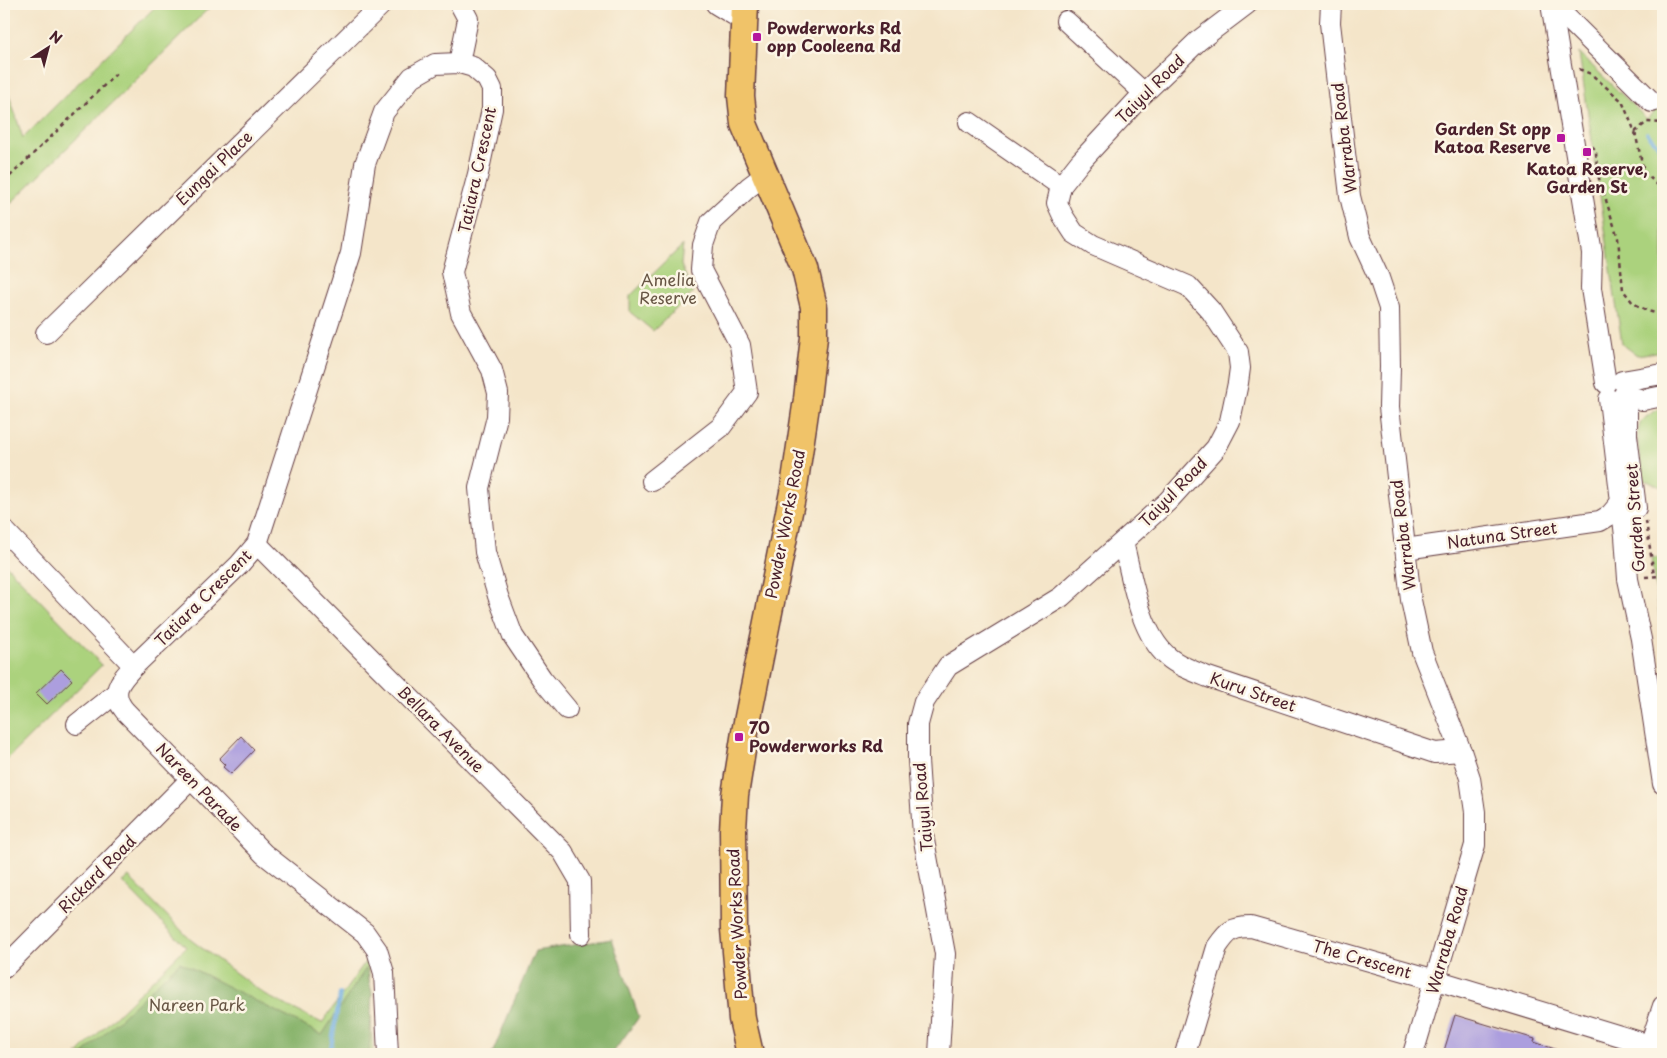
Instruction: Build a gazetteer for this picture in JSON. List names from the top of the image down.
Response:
{
  "streets": {
    "main road": ["Powder Works Road"],
    "street": [
      "Taiyul Road",
      "Warraba Road",
      "Eungai Place",
      "Tatiara Crescent",
      "Garden Street",
      "Natuna Street",
      "Kuru Street",
      "Bellara Avenue",
      "Nareen Parade",
      "Rickard Road",
      "The Crescent"
    ]
  },
  "crossings": [
    ["Taiyul Road", "Kuru Street"],
    ["Warraba Road", "Natuna Street"],
    ["Warraba Road", "Kuru Street"],
    ["Warraba Road", "The Crescent"],
    ["Tatiara Crescent", "Bellara Avenue"],
    ["Nareen Parade", "Rickard Road"]
  ],
  "parks": ["Amelia Reserve", "Nareen Park"],
  "places": {
    "transit": [
      "Powderworks Rd opp Cooleena Rd",
      "Garden St opp Katoa Reserve",
      "Katoa Reserve, Garden St",
      "70 Powderworks Rd"
    ]
  },
  "north": "top right"
}
